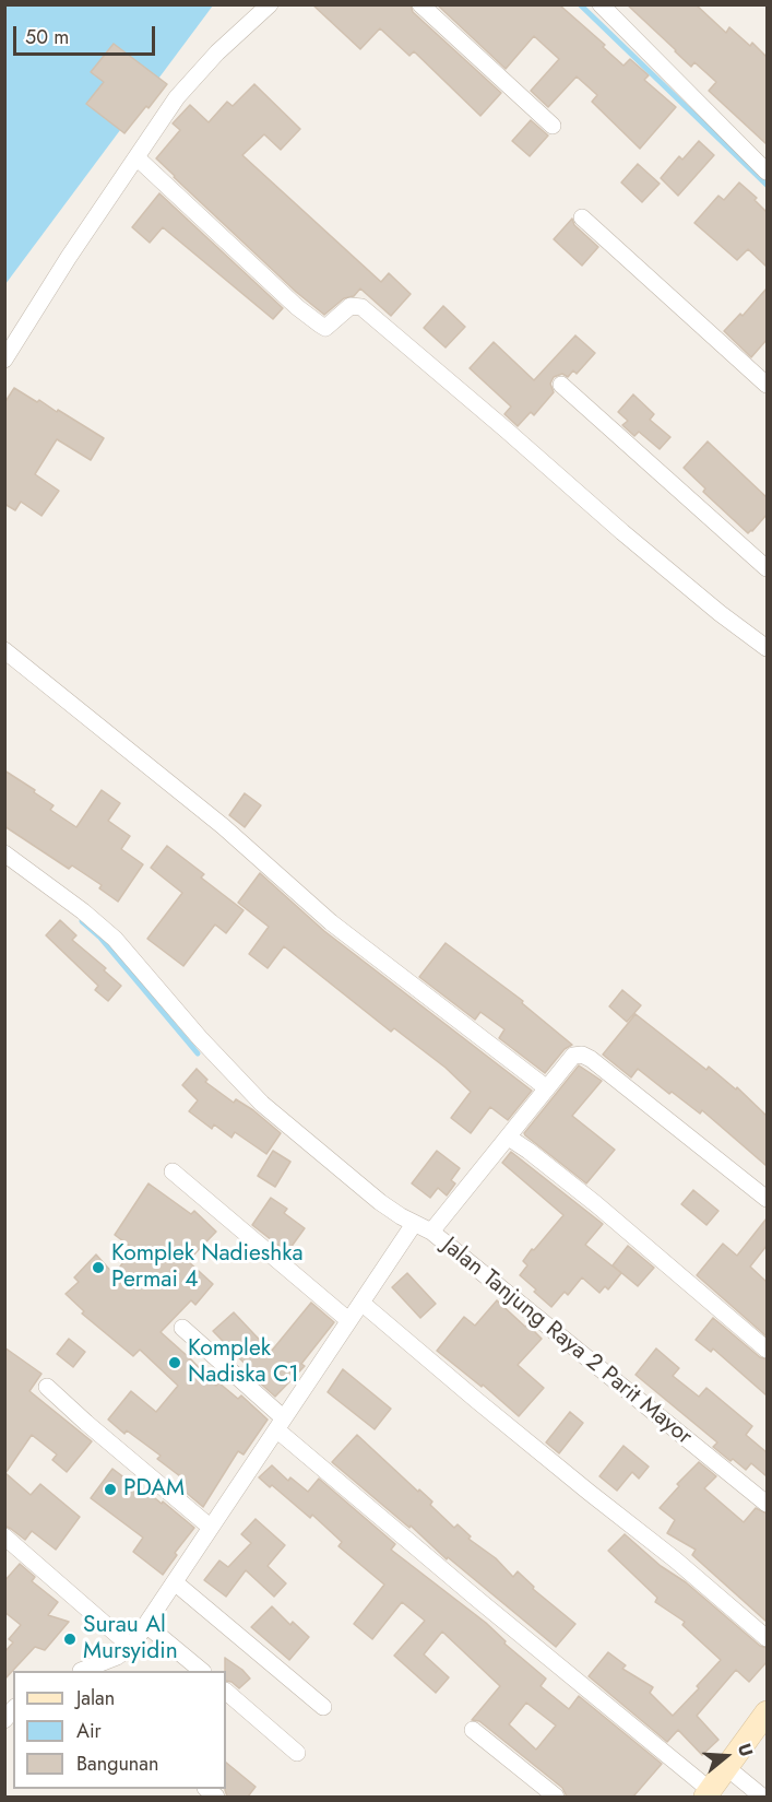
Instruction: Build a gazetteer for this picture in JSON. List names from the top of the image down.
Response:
{
  "streets": {
    "street": ["Jalan Tanjung Raya 2 Parit Mayor"]
  },
  "places": [
    "Komplek Nadieshka Permai 4",
    "Komplek Nadiska C1",
    "PDAM",
    "Surau Al Mursyidin"
  ],
  "legend": ["Jalan", "Air", "Bangunan"],
  "scale_bar": "50 m",
  "north": "right"
}
